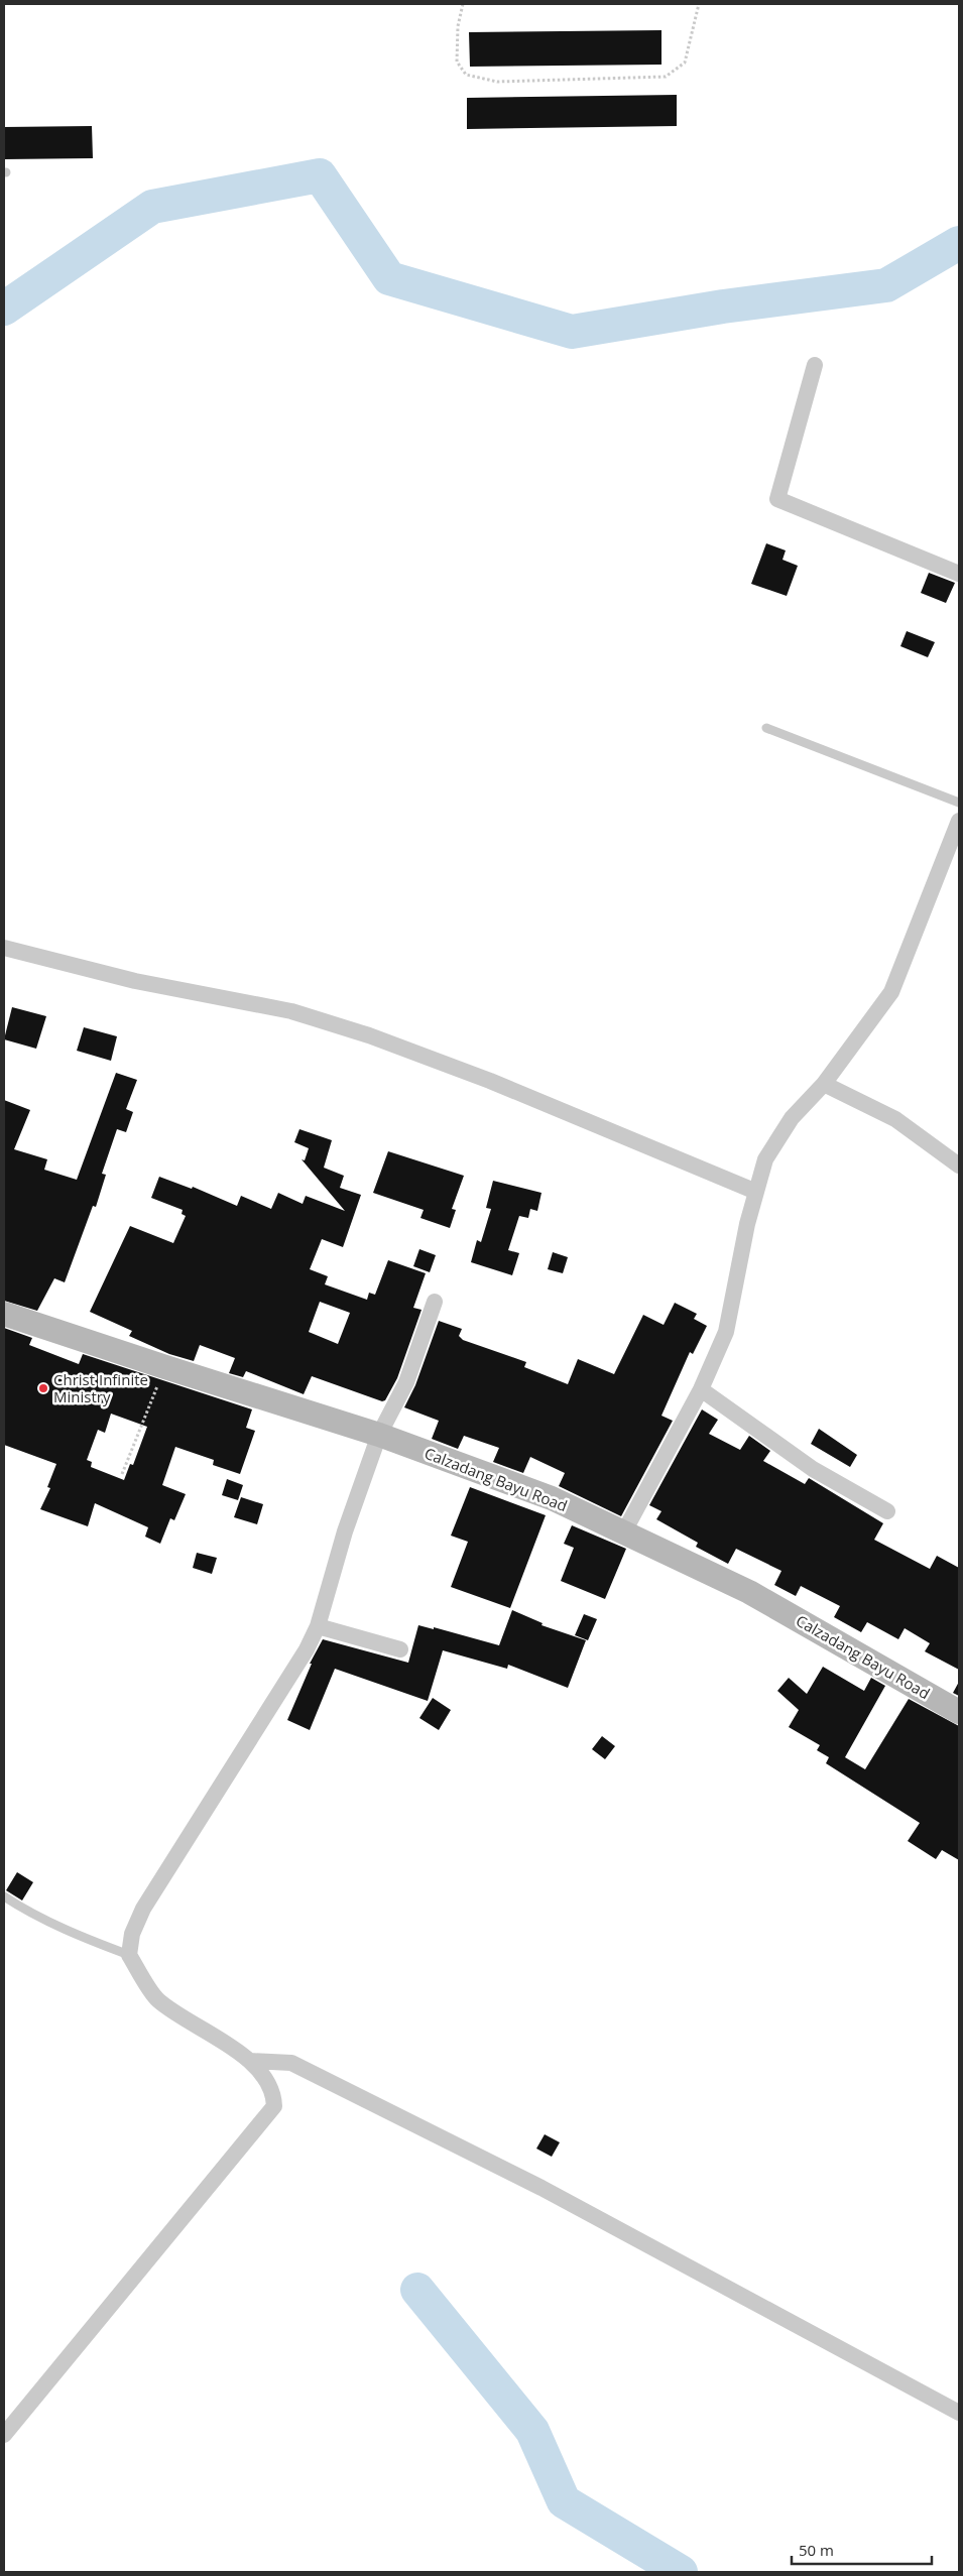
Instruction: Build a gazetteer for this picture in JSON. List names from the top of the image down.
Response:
{
  "streets": {
    "street": ["Calzadang Bayu Road"]
  },
  "places": ["Christ Infinite Ministry"],
  "scale_bar": "50 m"
}
